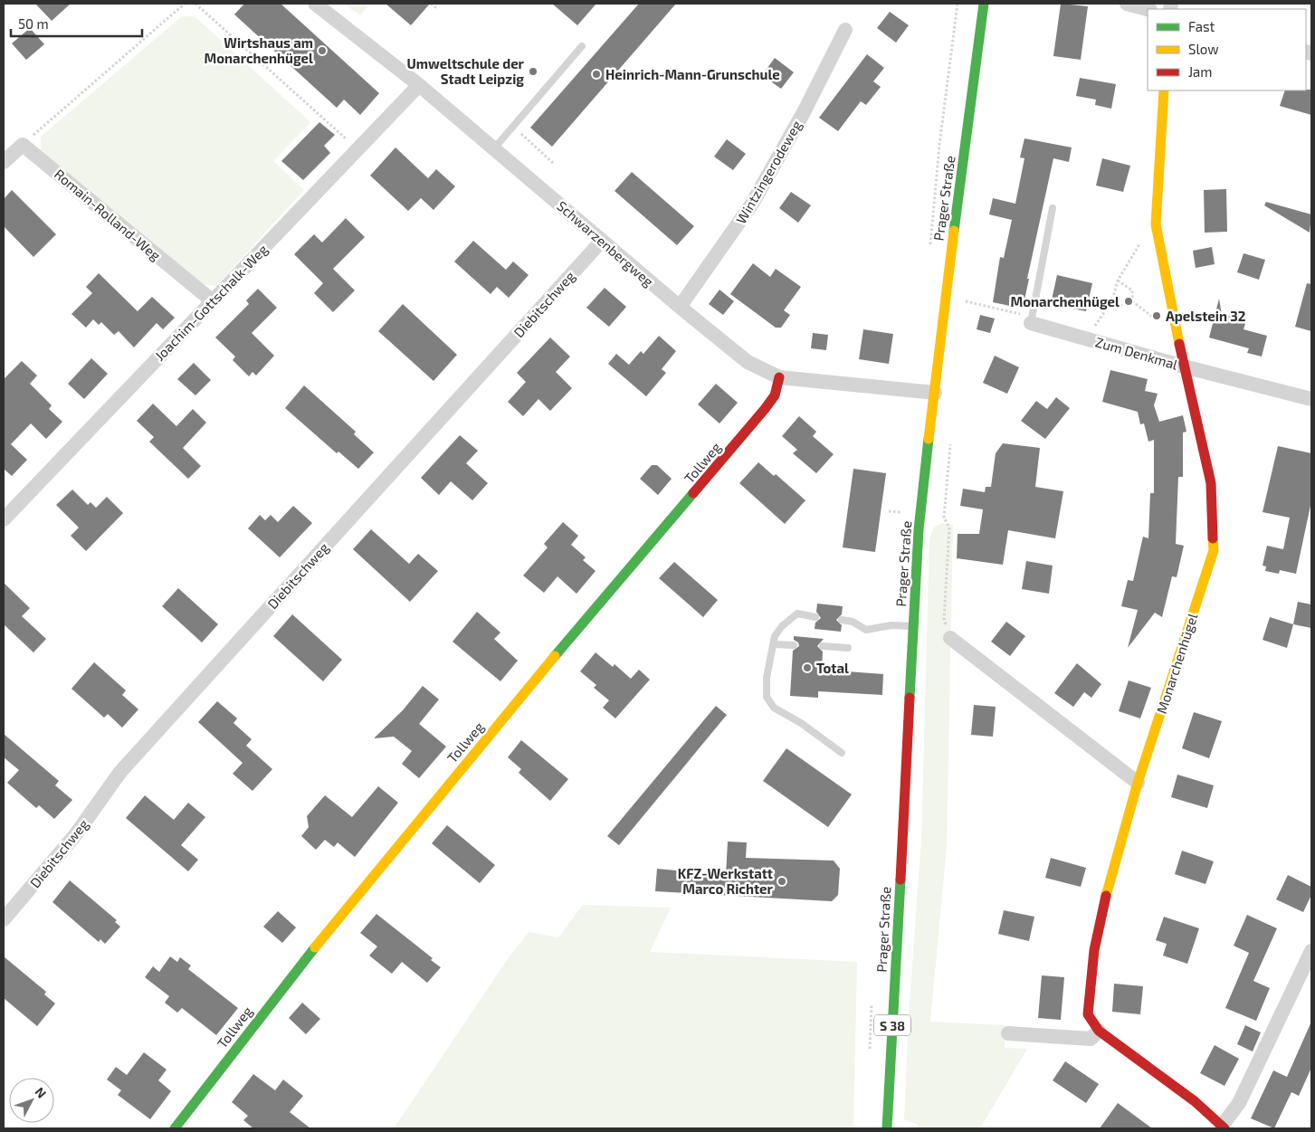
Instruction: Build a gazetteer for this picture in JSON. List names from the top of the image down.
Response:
{
  "streets": {
    "street": [
      "Wintzingerodeweg",
      "Prager Straße",
      "Romain-Rolland-Weg",
      "Schwarzenbergweg",
      "Joachim-Gottschalk-Weg",
      "Diebitschweg",
      "Zum Denkmal",
      "Tollweg",
      "Monarchenhügel",
      "S 38"
    ]
  },
  "crossings": [
    ["Wintzingerodeweg", "Schwarzenbergweg"],
    ["Prager Straße", "Schwarzenbergweg"],
    ["Romain-Rolland-Weg", "Joachim-Gottschalk-Weg"],
    ["Schwarzenbergweg", "Joachim-Gottschalk-Weg"],
    ["Schwarzenbergweg", "Diebitschweg"],
    ["Schwarzenbergweg", "Tollweg"],
    ["Zum Denkmal", "Monarchenhügel"]
  ],
  "places": [
    "Wirtshaus am Monarchenhügel",
    "Umweltschule der Stadt Leipzig",
    "Heinrich-Mann-Grunschule",
    "Monarchenhügel",
    "Apelstein 32",
    "Total",
    "KFZ-Werkstatt Marco Richter"
  ],
  "legend": ["Fast", "Slow", "Jam"],
  "scale_bar": "50 m",
  "north": "top right"
}
